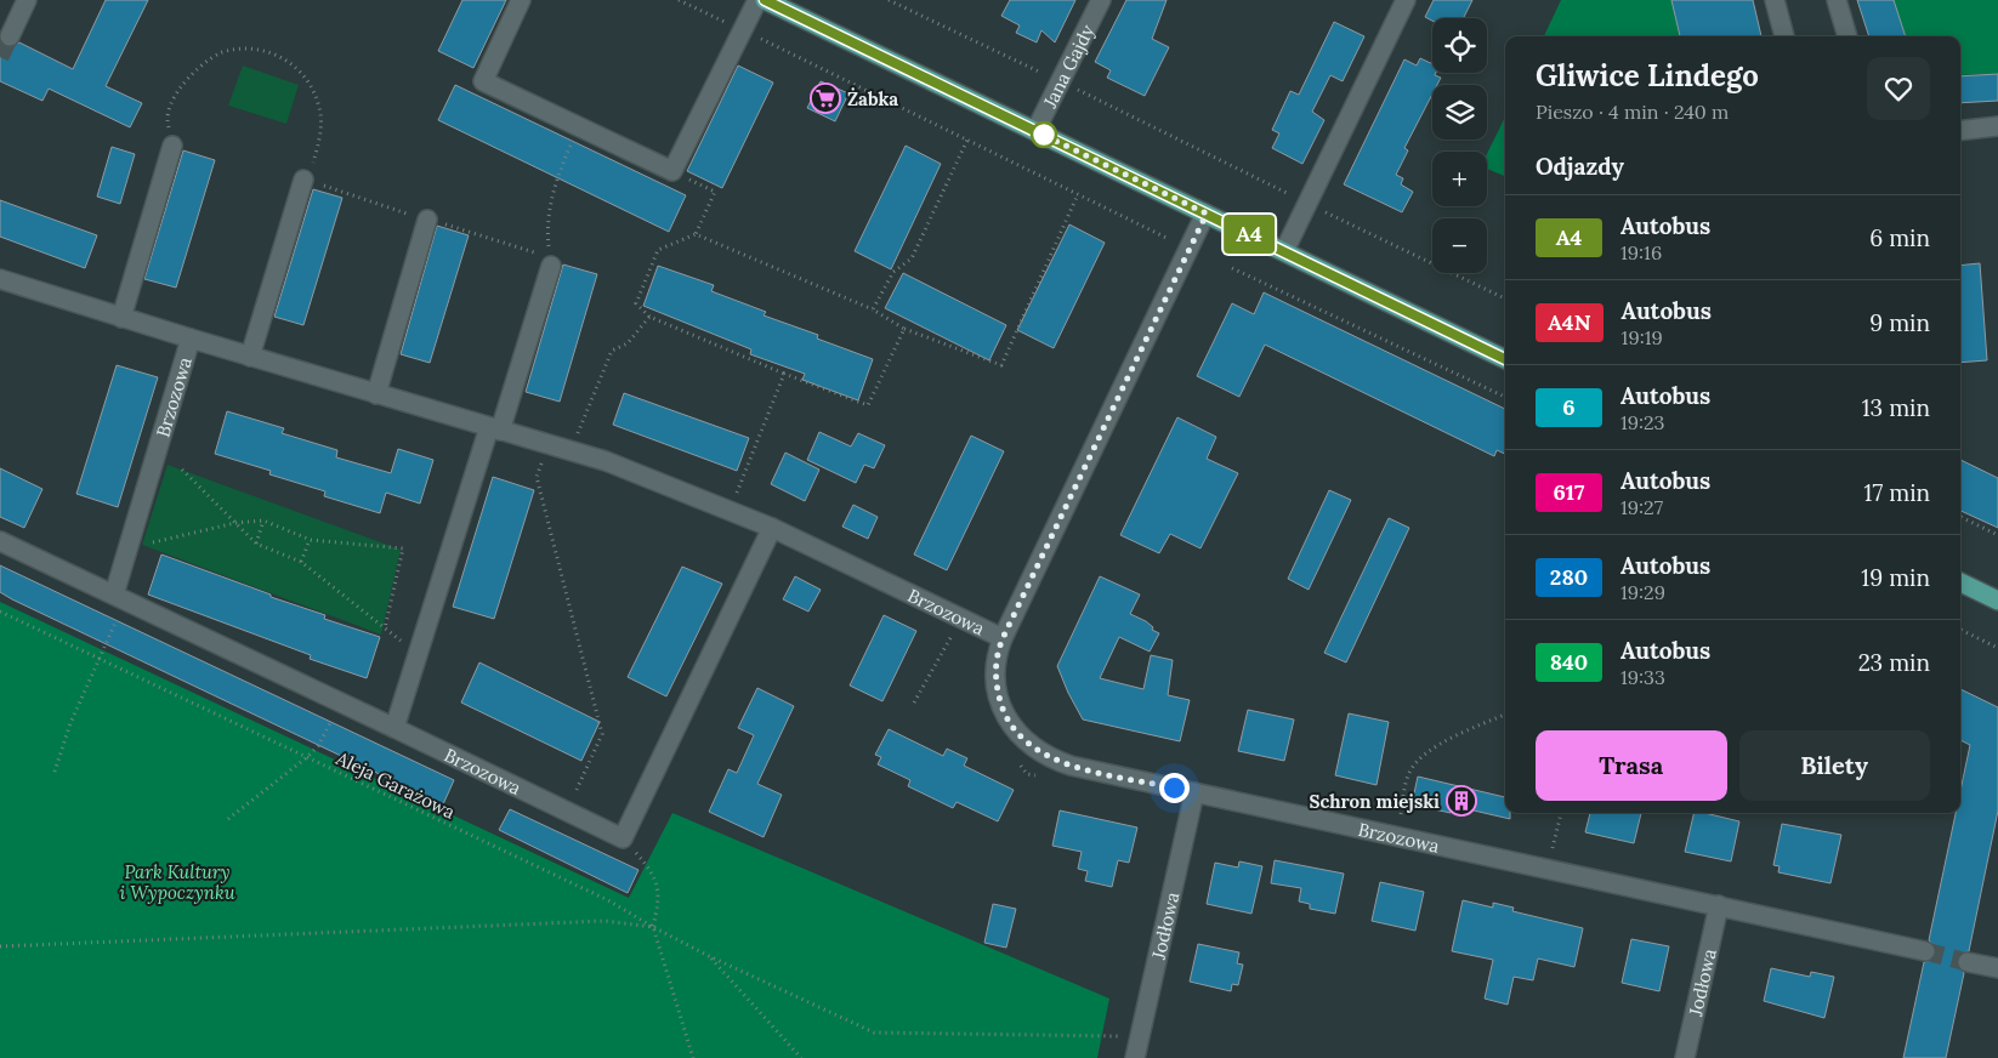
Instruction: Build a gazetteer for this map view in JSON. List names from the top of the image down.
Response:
{
  "streets": {
    "street": ["Jana Gajdy", "Brzozowa", "Jodłowa"],
    "path": ["Aleja Garażowa"]
  },
  "crossings": [
    ["Brzozowa", "Jodłowa"]
  ],
  "parks": ["Park Kultury i Wypoczynku"],
  "places": {
    "supermarket": ["Żabka"],
    "building": ["Schron miejski"]
  },
  "lines": ["bus line A4"],
  "page": {
    "on_map": "A4",
    "map_buttons": ["+", "−"],
    "heading": [
      ["Gliwice Lindego", "Pieszo · 4 min · 240 m"],
      "Odjazdy"
    ],
    "list": [
      {
        "mark": "A4",
        "name": "Autobus",
        "note": "19:16",
        "value": "6 min"
      },
      {
        "mark": "A4N",
        "name": "Autobus",
        "note": "19:19",
        "value": "9 min"
      },
      {
        "mark": "6",
        "name": "Autobus",
        "note": "19:23",
        "value": "13 min"
      },
      {
        "mark": "617",
        "name": "Autobus",
        "note": "19:27",
        "value": "17 min"
      },
      {
        "mark": "280",
        "name": "Autobus",
        "note": "19:29",
        "value": "19 min"
      },
      {
        "mark": "840",
        "name": "Autobus",
        "note": "19:33",
        "value": "23 min"
      }
    ],
    "buttons": ["Trasa", "Bilety"]
  }
}
